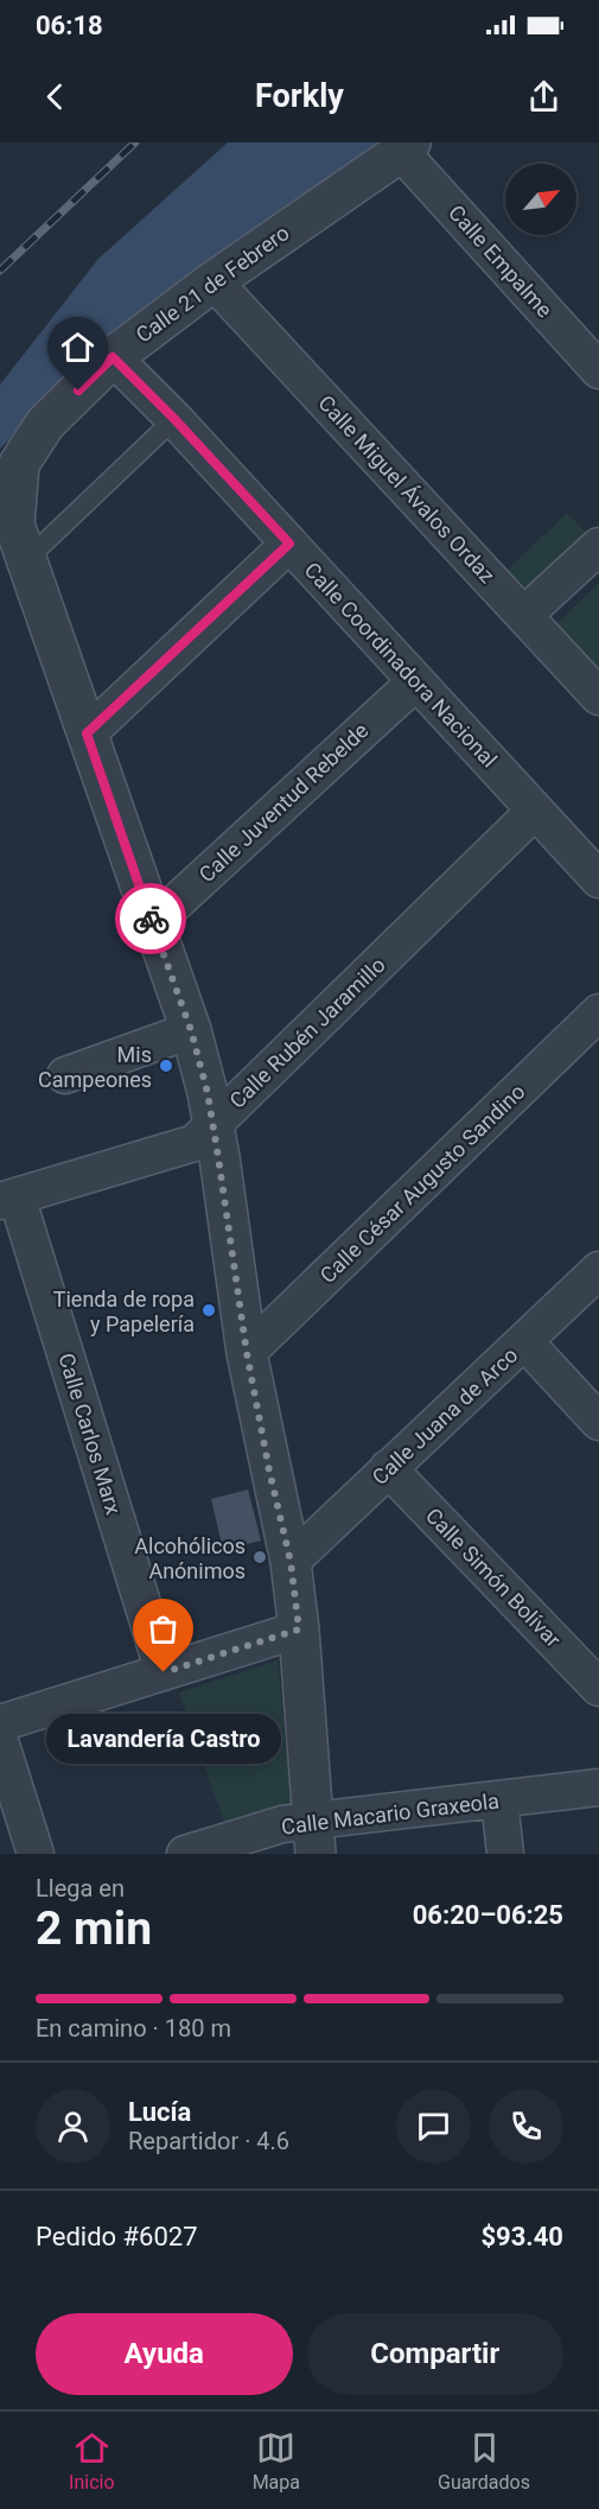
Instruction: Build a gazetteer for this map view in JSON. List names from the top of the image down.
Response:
{
  "streets": {
    "street": [
      "Calle Empalme",
      "Calle 21 de Febrero",
      "Calle Miguel Ávalos Ordaz",
      "Calle Coordinadora Nacional",
      "Calle Juventud Rebelde",
      "Calle Rubén Jaramillo",
      "Calle César Augusto Sandino",
      "Calle Juana de Arco",
      "Calle Carlos Marx",
      "Calle Simón Bolívar",
      "Calle Macario Graxeola"
    ]
  },
  "crossings": [
    ["Calle Empalme", "Calle 21 de Febrero"],
    ["Calle 21 de Febrero", "Calle Miguel Ávalos Ordaz"],
    ["Calle 21 de Febrero", "Calle Coordinadora Nacional"],
    ["Calle 21 de Febrero", "Calle Juventud Rebelde"],
    ["Calle 21 de Febrero", "Calle Rubén Jaramillo"],
    ["Calle 21 de Febrero", "Calle César Augusto Sandino"],
    ["Calle 21 de Febrero", "Calle Juana de Arco"],
    ["Calle 21 de Febrero", "Calle Macario Graxeola"],
    ["Calle Coordinadora Nacional", "Calle Juventud Rebelde"],
    ["Calle Coordinadora Nacional", "Calle Rubén Jaramillo"],
    ["Calle Rubén Jaramillo", "Calle Carlos Marx"],
    ["Calle Juana de Arco", "Calle Simón Bolívar"]
  ],
  "places": [
    "Mis Campeones",
    "Tienda de ropa y Papelería",
    "Alcohólicos Anónimos",
    "Lavandería Castro"
  ],
  "north": "top right",
  "page": {
    "status": "06:18",
    "header": "Forkly",
    "bubble": "Lavandería Castro",
    "heading": ["2 min", "Llega en", "06:20–06:25"],
    "panel": [
      "Lucía",
      "Repartidor · 4.6",
      "Pedido #6027",
      "$93.40"
    ],
    "bar": "En camino · 180 m",
    "buttons": ["Ayuda", "Compartir"],
    "tabs": ["Inicio", "Mapa", "Guardados"]
  }
}
